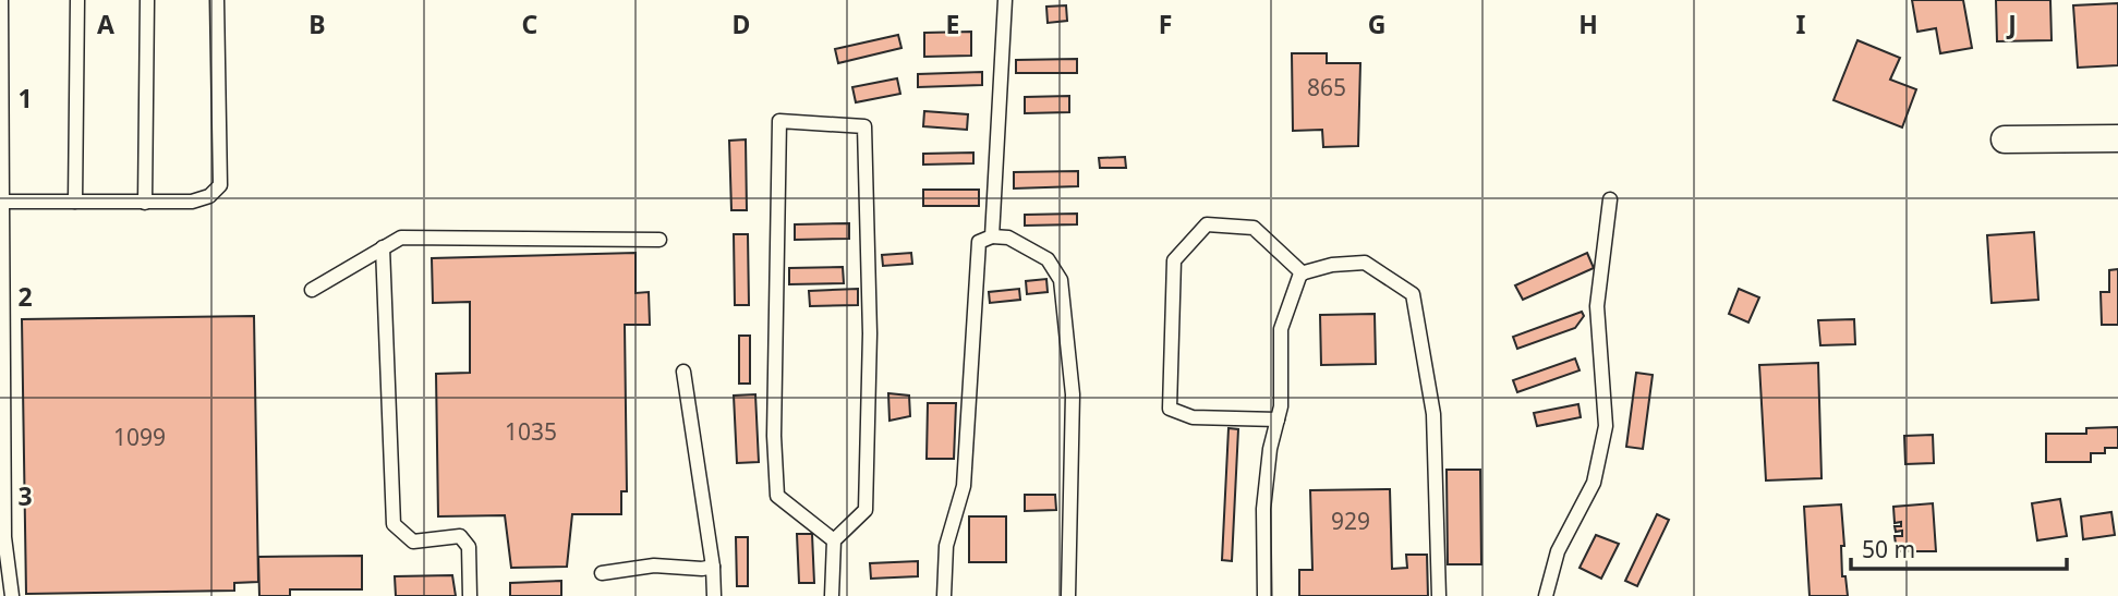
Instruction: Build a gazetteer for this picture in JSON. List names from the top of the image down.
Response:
{
  "house_numbers": [
    "865",
    "1035",
    "1099",
    "929"
  ],
  "scale_bar": "50 m",
  "grid": {
    "columns": [
      "A",
      "B",
      "C",
      "D",
      "E",
      "F",
      "G",
      "H",
      "I",
      "J"
    ],
    "rows": ["1", "2", "3"]
  }
}
